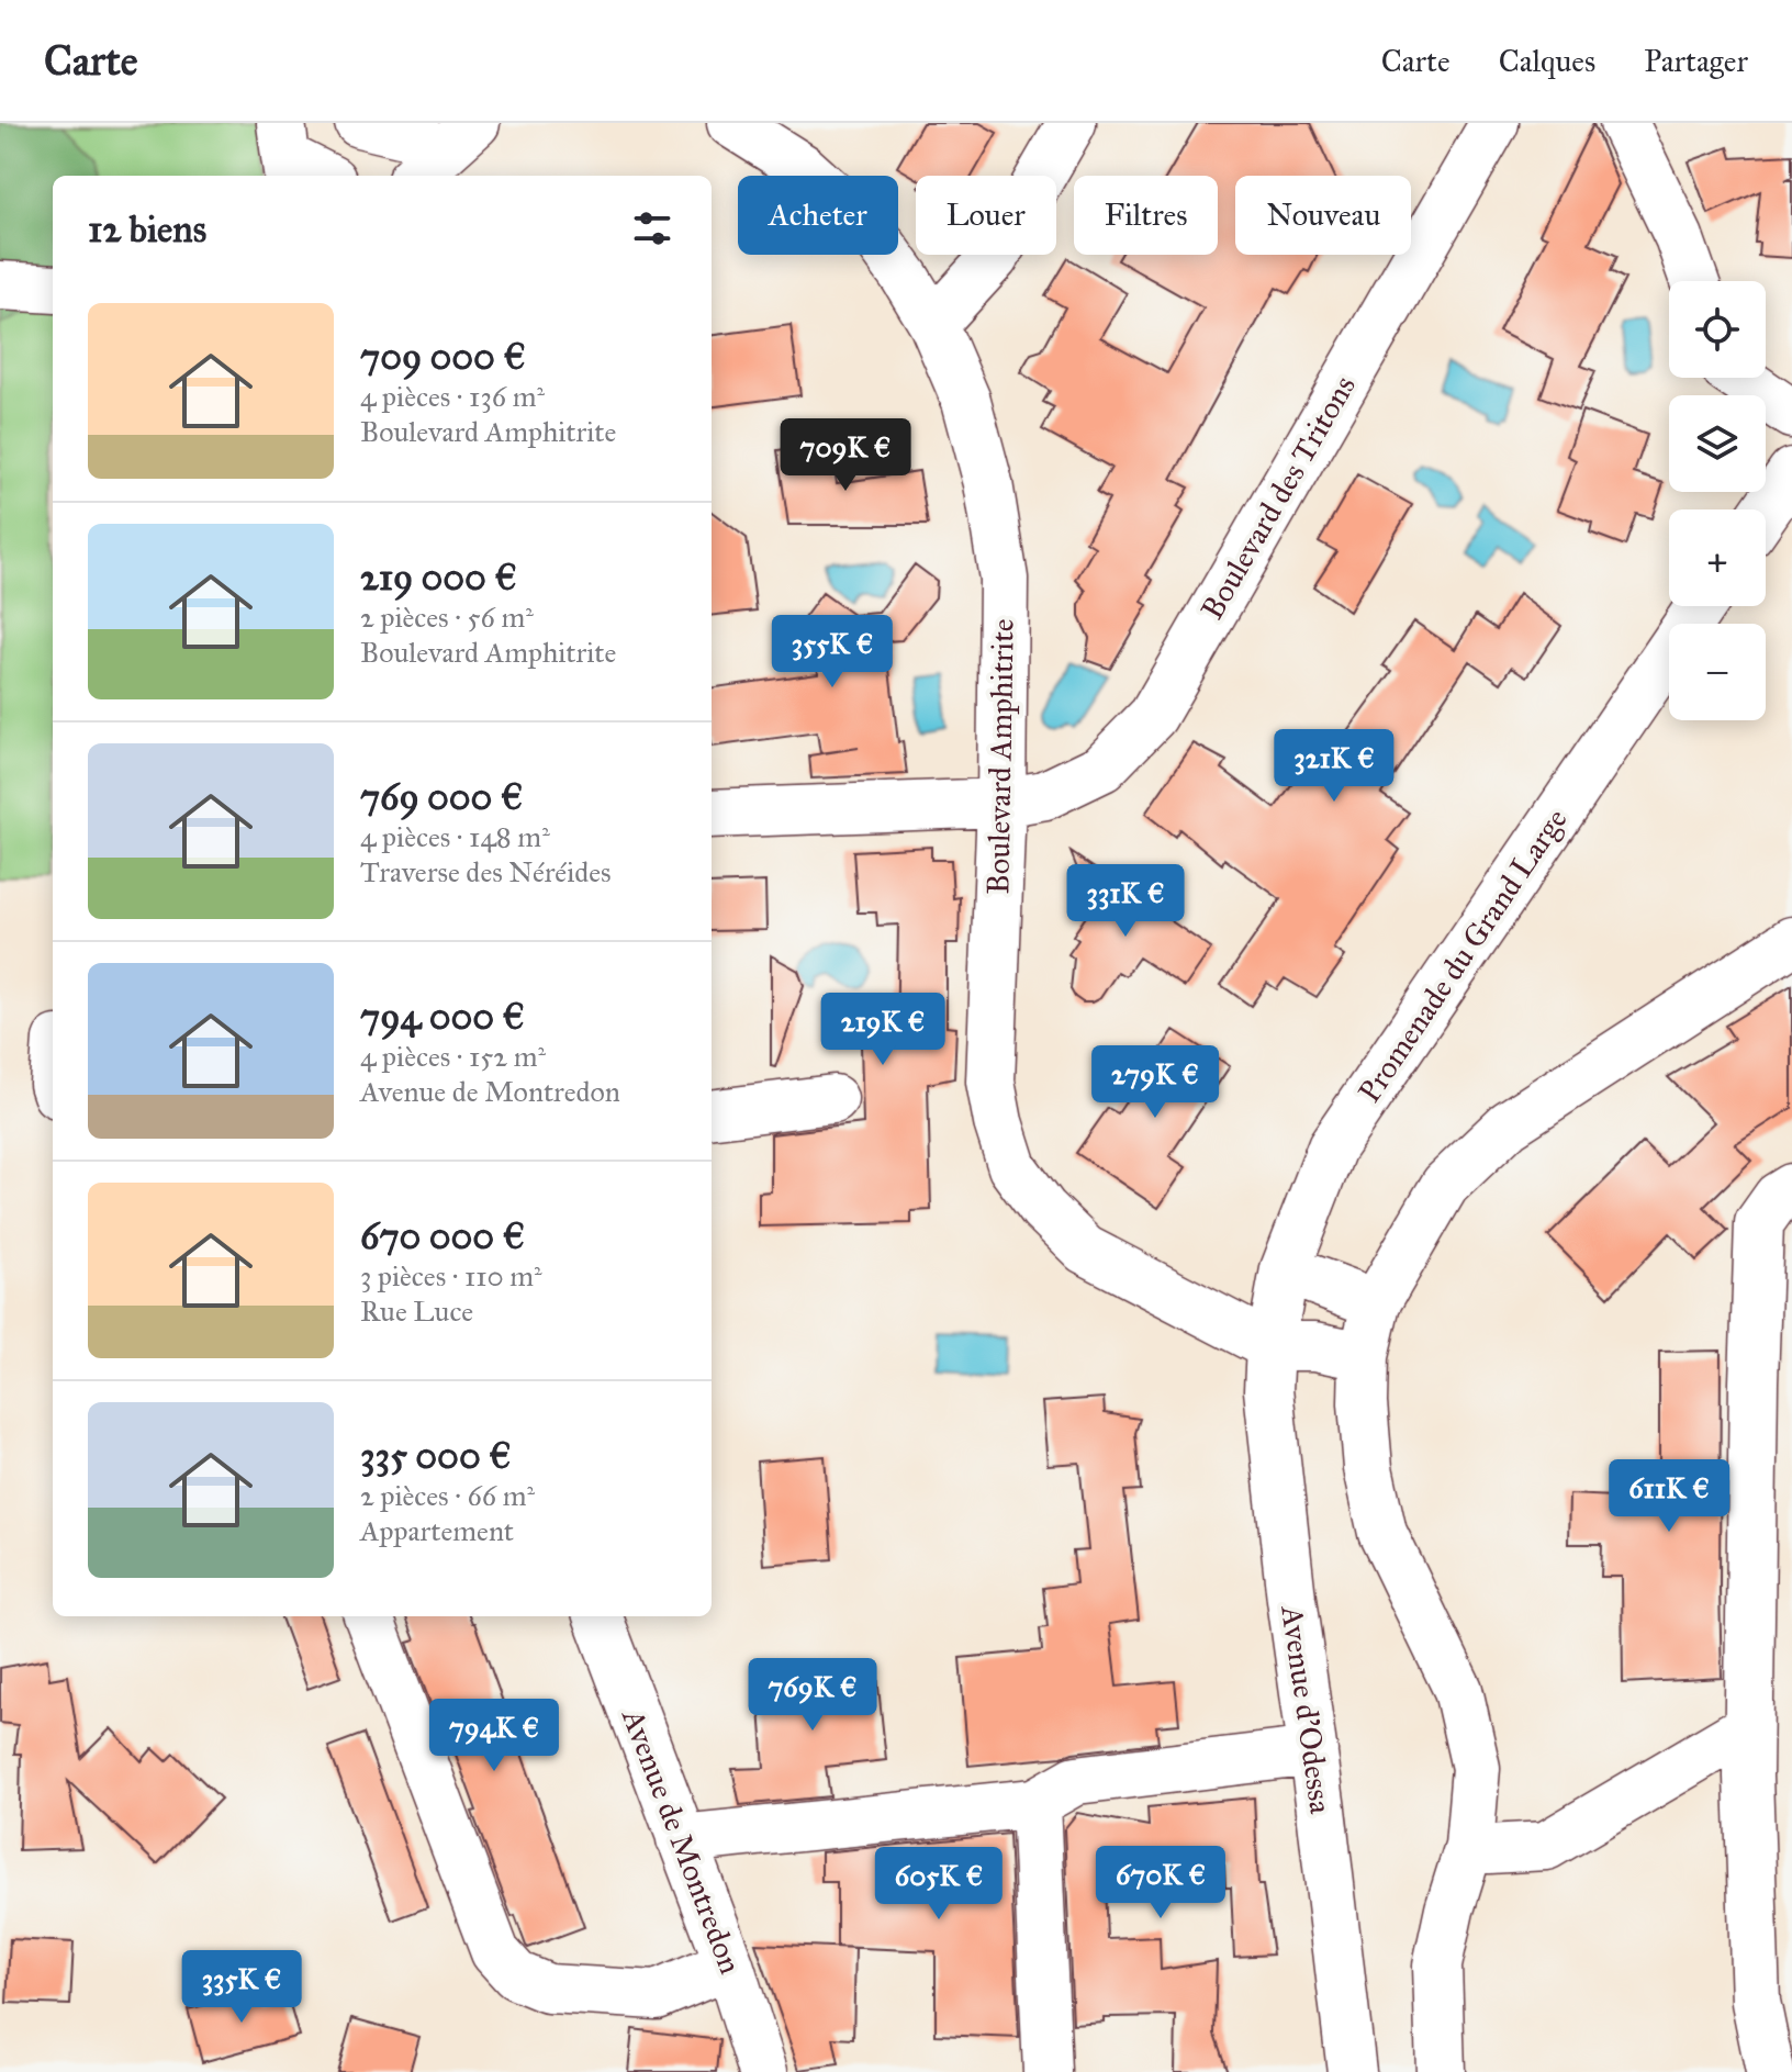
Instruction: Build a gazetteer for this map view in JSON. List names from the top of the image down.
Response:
{
  "streets": {
    "street": [
      "Boulevard des Tritons",
      "Boulevard Amphitrite",
      "Promenade du Grand Large",
      "Avenue d'Odessa",
      "Avenue de Montredon"
    ]
  },
  "crossings": [
    ["Boulevard des Tritons", "Boulevard Amphitrite"],
    ["Boulevard Amphitrite", "Promenade du Grand Large"],
    ["Boulevard Amphitrite", "Avenue d'Odessa"],
    ["Promenade du Grand Large", "Avenue d'Odessa"]
  ],
  "page": {
    "header": "Carte",
    "nav": ["Carte", "Calques", "Partager"],
    "chip": [
      "Acheter",
      "Louer",
      "Filtres",
      "Nouveau"
    ],
    "heading": "12 biens",
    "map_buttons": ["+", "−"],
    "list": [
      {
        "name": "709 000 €",
        "note": "4 pièces · 136 m² · Boulevard Amphitrite"
      },
      {
        "name": "219 000 €",
        "note": "2 pièces · 56 m² · Boulevard Amphitrite"
      },
      {
        "name": "769 000 €",
        "note": "4 pièces · 148 m² · Traverse des Néréides"
      },
      {
        "name": "794 000 €",
        "note": "4 pièces · 152 m² · Avenue de Montredon"
      },
      {
        "name": "670 000 €",
        "note": "3 pièces · 110 m² · Rue Luce"
      },
      {
        "name": "335 000 €",
        "note": "2 pièces · 66 m² · Appartement"
      }
    ],
    "price": [
      "709K €",
      "355K €",
      "321K €",
      "331K €",
      "219K €",
      "279K €",
      "611K €",
      "769K €",
      "794K €",
      "670K €",
      "605K €",
      "335K €"
    ]
  }
}
